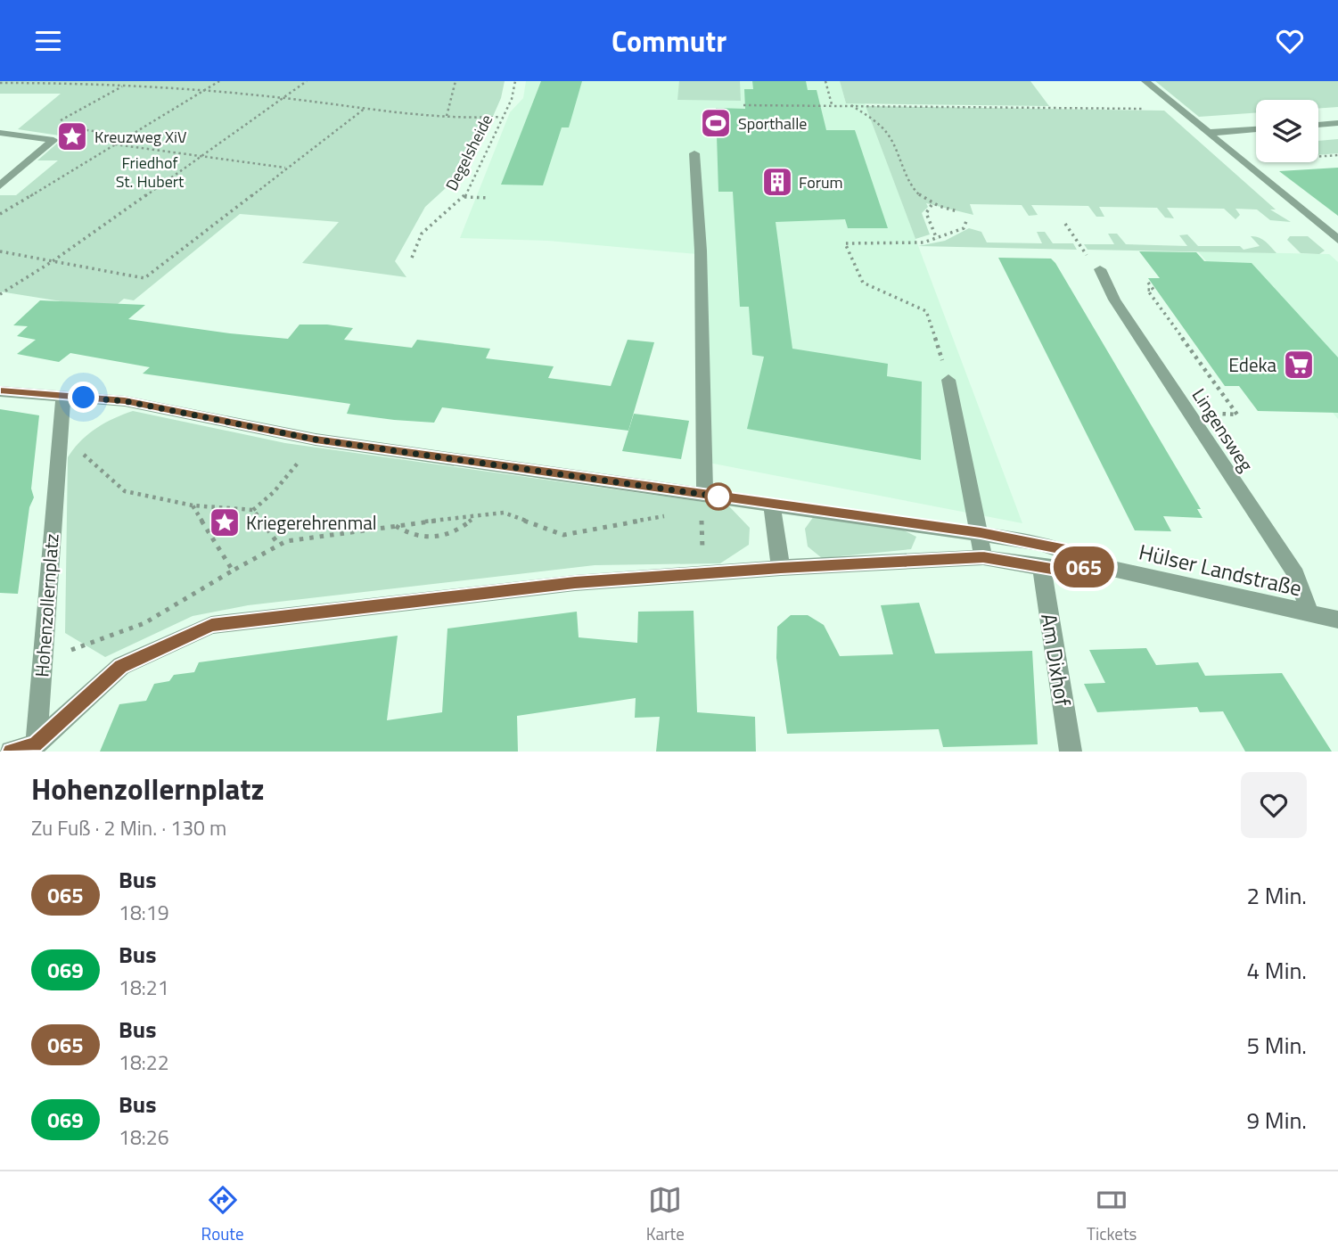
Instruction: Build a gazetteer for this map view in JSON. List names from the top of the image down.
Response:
{
  "streets": {
    "street": [
      "Lingensweg",
      "Hülser Landstraße",
      "Hohenzollernplatz",
      "Am Dixhof"
    ],
    "path": ["Degelsheide"]
  },
  "crossings": [
    ["Lingensweg", "Hülser Landstraße"],
    ["Hülser Landstraße", "Am Dixhof"]
  ],
  "parks": ["Friedhof St. Hubert"],
  "places": {
    "sports": ["Sporthalle"],
    "place": ["Kreuzweg XiV", "Kriegerehrenmal"],
    "building": ["Forum"],
    "supermarket": ["Edeka"]
  },
  "lines": ["bus line 065"],
  "page": {
    "header": "Commutr",
    "on_map": "065",
    "heading": ["Hohenzollernplatz", "Zu Fuß · 2 Min. · 130 m"],
    "list": [
      {
        "mark": "065",
        "name": "Bus",
        "note": "18:19",
        "value": "2 Min."
      },
      {
        "mark": "069",
        "name": "Bus",
        "note": "18:21",
        "value": "4 Min."
      },
      {
        "mark": "065",
        "name": "Bus",
        "note": "18:22",
        "value": "5 Min."
      },
      {
        "mark": "069",
        "name": "Bus",
        "note": "18:26",
        "value": "9 Min."
      }
    ],
    "tabs": ["Route", "Karte", "Tickets"]
  }
}
